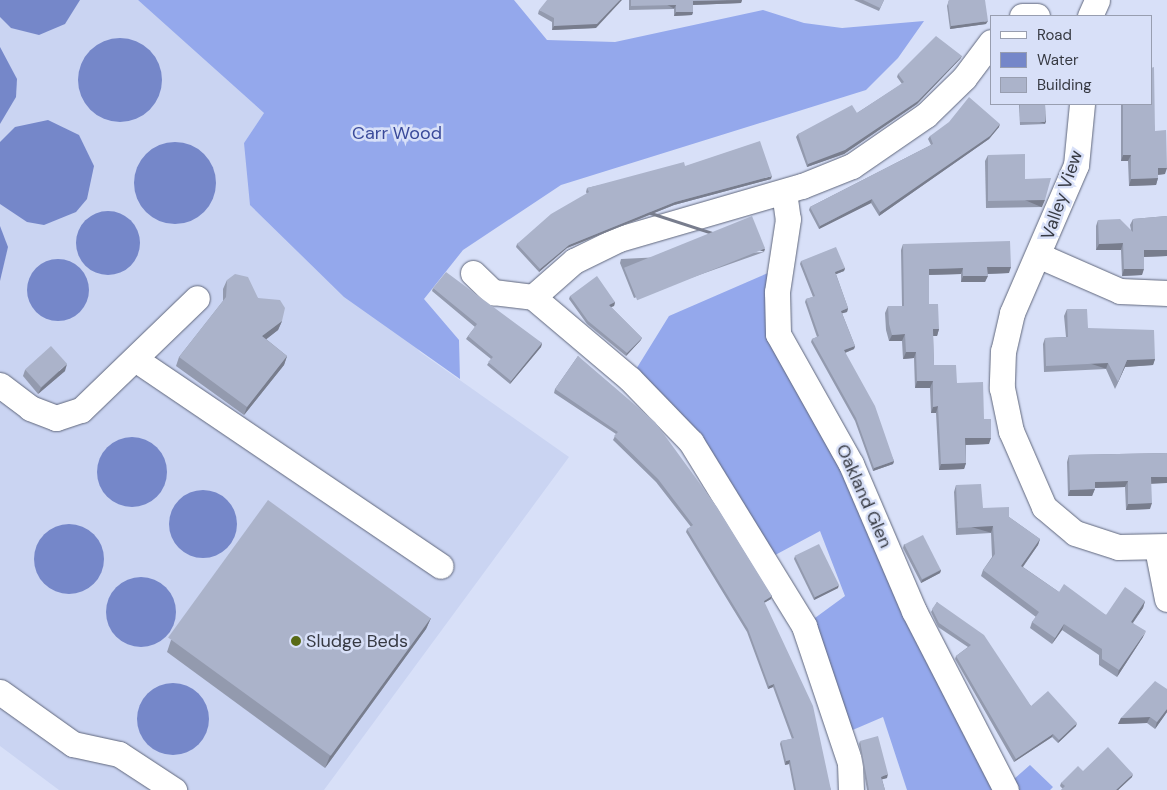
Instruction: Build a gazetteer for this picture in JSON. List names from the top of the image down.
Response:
{
  "streets": {
    "street": ["Valley View", "Oakland Glen"]
  },
  "parks": ["Carr Wood"],
  "places": ["Sludge Beds"],
  "legend": ["Road", "Water", "Building"]
}
